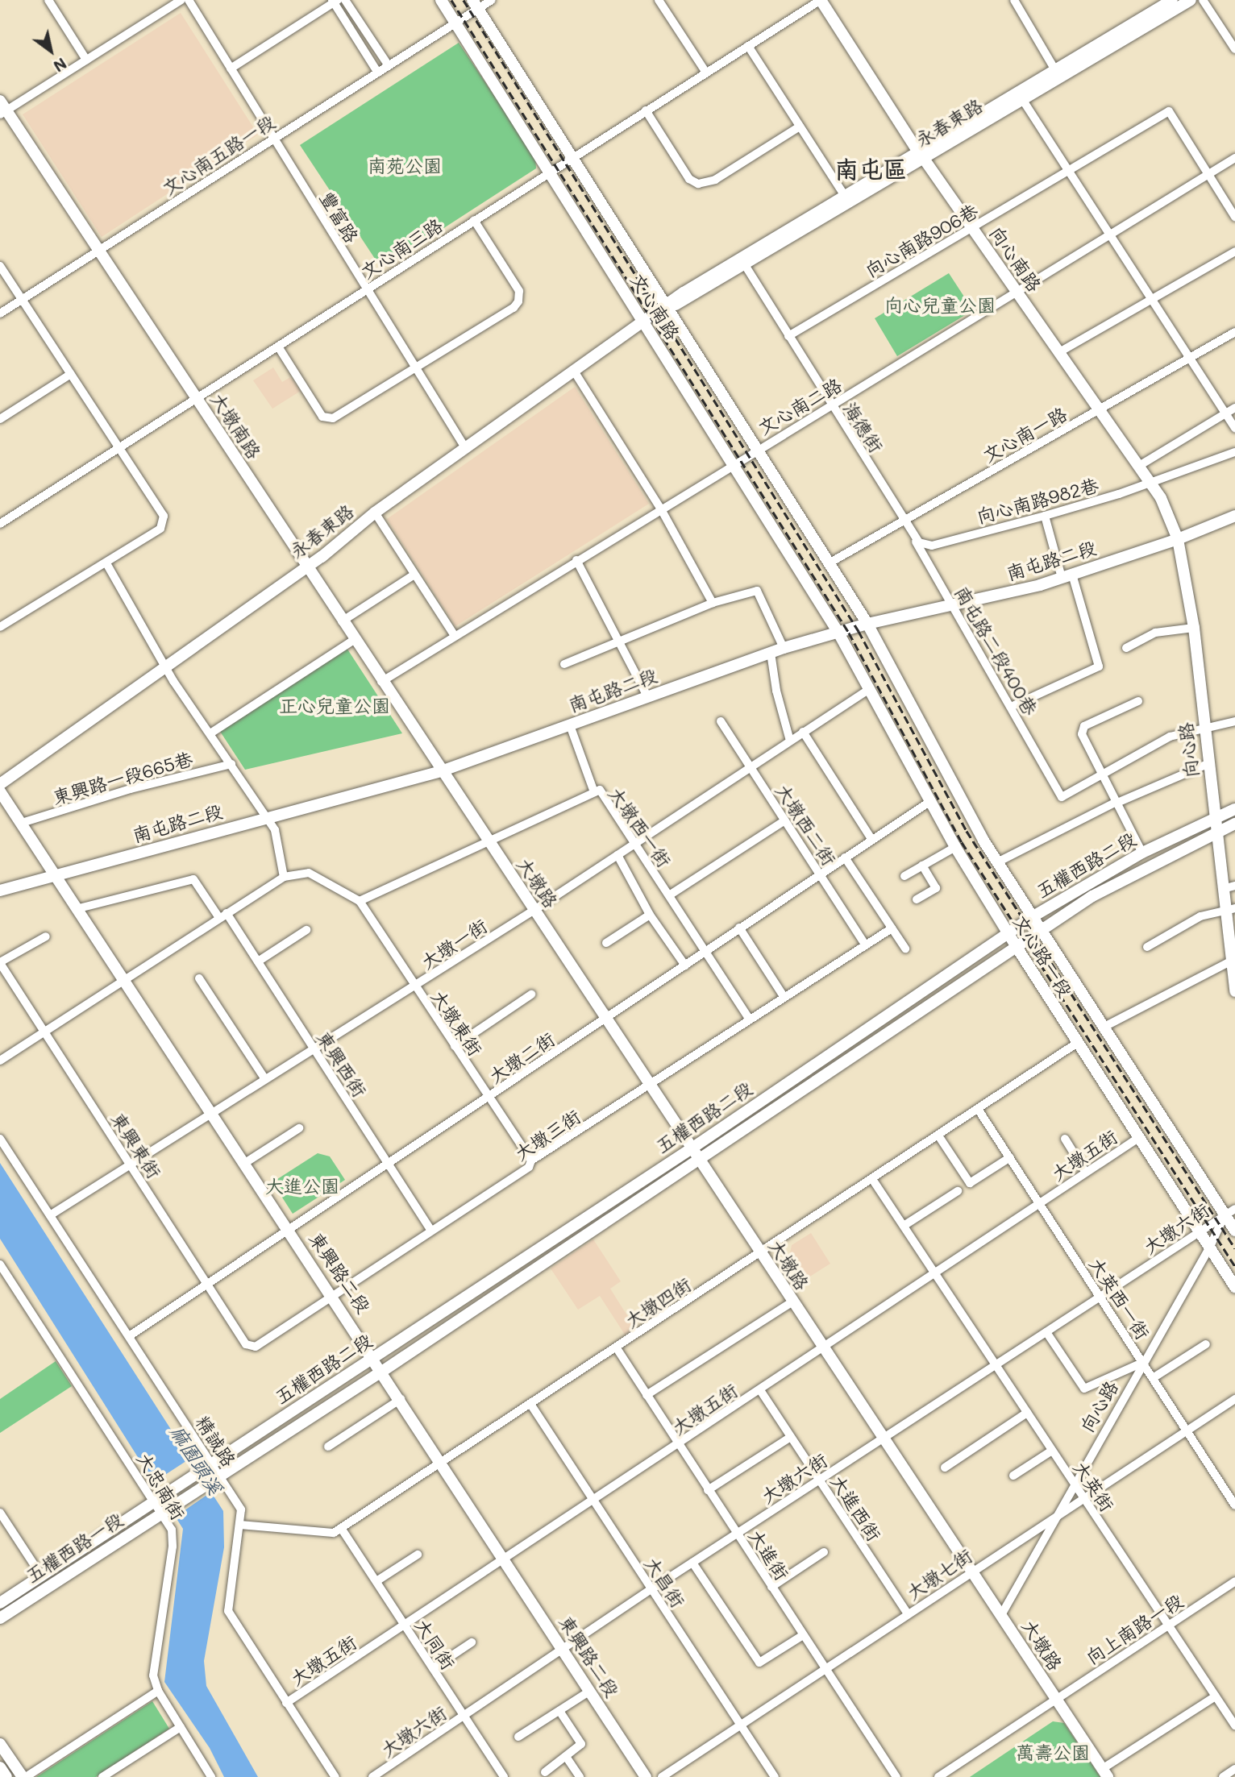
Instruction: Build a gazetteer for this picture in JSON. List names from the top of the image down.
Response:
{
  "streets": {
    "main road": [
      "永春東路",
      "向心南路",
      "文心南路",
      "大墩南路",
      "南屯路二段",
      "向心路",
      "五權西路二段",
      "大墩路",
      "文心路一段",
      "東興路二段",
      "五權西路一段"
    ],
    "street": [
      "文心南五路一段",
      "豐富路",
      "向心南路906巷",
      "文心南三路",
      "文心南二路",
      "海德街",
      "文心南一路",
      "向心南路982巷",
      "南屯路二段400巷",
      "東興路一段665巷",
      "大墩西二街",
      "大墩西一街",
      "大墩一街",
      "大墩東街",
      "大墩二街",
      "東興西街",
      "大墩三街",
      "東興東街",
      "大墩五街",
      "大墩六街",
      "大英西一街",
      "大墩四街",
      "精誠路",
      "大忠南街",
      "大英街",
      "大進西街",
      "大進街",
      "大墩七街",
      "大昌街",
      "向上南路一段",
      "大同街"
    ]
  },
  "crossings": [
    ["永春東路", "豐富路"],
    ["永春東路", "向心南路"],
    ["永春東路", "文心南路"],
    ["永春東路", "大墩南路"],
    ["永春東路", "海德街"],
    ["文心南五路一段", "豐富路"],
    ["文心南五路一段", "文心南路"],
    ["文心南五路一段", "大墩南路"],
    ["豐富路", "文心南三路"],
    ["向心南路906巷", "向心南路"],
    ["向心南路906巷", "文心南二路"],
    ["向心南路906巷", "海德街"],
    ["文心南三路", "向心南路"],
    ["文心南三路", "文心南路"],
    ["文心南三路", "大墩南路"],
    ["向心南路", "文心南二路"],
    ["向心南路", "文心南一路"],
    ["向心南路", "向心南路982巷"],
    ["向心南路", "南屯路二段"],
    ["向心南路", "向心路"],
    ["文心南路", "文心南二路"],
    ["文心南路", "文心南一路"],
    ["文心南路", "南屯路二段"],
    ["文心南路", "文心路一段"],
    ["文心南二路", "大墩南路"],
    ["文心南二路", "海德街"],
    ["大墩南路", "南屯路二段"],
    ["大墩南路", "大墩路"],
    ["海德街", "文心南一路"],
    ["海德街", "向心南路982巷"],
    ["海德街", "南屯路二段400巷"],
    ["文心南一路", "南屯路二段400巷"],
    ["南屯路二段", "南屯路二段400巷"],
    ["南屯路二段", "向心路"],
    ["南屯路二段", "大墩路"],
    ["南屯路二段", "文心路一段"],
    ["南屯路二段", "東興路二段"],
    ["向心路", "五權西路二段"],
    ["向心路", "大墩路"],
    ["向心路", "文心路一段"],
    ["向心路", "大墩六街"],
    ["向心路", "大英西一街"],
    ["向心路", "大英街"],
    ["向心路", "大墩七街"],
    ["東興路一段665巷", "東興路二段"],
    ["大墩西二街", "大墩一街"],
    ["大墩西二街", "大墩二街"],
    ["大墩西二街", "大墩三街"],
    ["大墩西一街", "大墩路"],
    ["大墩西一街", "大墩一街"],
    ["大墩西一街", "大墩東街"],
    ["大墩西一街", "大墩二街"],
    ["大墩西一街", "大墩三街"],
    ["五權西路二段", "大墩路"],
    ["五權西路二段", "文心路一段"],
    ["五權西路二段", "東興路二段"],
    ["五權西路二段", "精誠路"],
    ["五權西路二段", "大忠南街"],
    ["五權西路二段", "五權西路一段"],
    ["大墩路", "大墩一街"],
    ["大墩路", "大墩二街"],
    ["大墩路", "大墩三街"],
    ["大墩路", "大墩五街"],
    ["大墩路", "大墩六街"],
    ["大墩路", "大墩四街"],
    ["大墩路", "大墩七街"],
    ["大墩路", "向上南路一段"],
    ["大墩一街", "文心路一段"],
    ["大墩一街", "大墩東街"],
    ["大墩一街", "東興西街"],
    ["大墩一街", "東興東街"],
    ["大墩一街", "東興路二段"],
    ["大墩一街", "精誠路"],
    ["文心路一段", "大墩二街"],
    ["文心路一段", "大墩五街"],
    ["文心路一段", "大墩六街"],
    ["文心路一段", "大墩四街"],
    ["大墩東街", "大墩二街"],
    ["大墩東街", "大墩三街"],
    ["大墩二街", "東興西街"],
    ["大墩二街", "東興東街"],
    ["大墩二街", "東興路二段"],
    ["大墩二街", "精誠路"],
    ["東興西街", "大墩三街"],
    ["東興西街", "東興路二段"],
    ["大墩三街", "東興東街"],
    ["大墩三街", "東興路二段"],
    ["大墩五街", "東興路二段"],
    ["大墩五街", "大英西一街"],
    ["大墩五街", "精誠路"],
    ["大墩五街", "大英街"],
    ["大墩五街", "大進西街"],
    ["大墩五街", "大進街"],
    ["大墩五街", "大昌街"],
    ["大墩五街", "大同街"],
    ["大墩六街", "東興路二段"],
    ["大墩六街", "大英西一街"],
    ["大墩六街", "大英街"],
    ["大墩六街", "大進西街"],
    ["大墩六街", "大進街"],
    ["大墩六街", "大昌街"],
    ["大墩六街", "大同街"],
    ["東興路二段", "大墩四街"],
    ["大英西一街", "大墩四街"],
    ["大英西一街", "大墩七街"],
    ["大墩四街", "精誠路"],
    ["大墩四街", "大英街"],
    ["大墩四街", "大進街"],
    ["大墩四街", "大昌街"],
    ["大墩四街", "大同街"],
    ["大忠南街", "五權西路一段"],
    ["大英街", "大墩七街"],
    ["大英街", "向上南路一段"],
    ["大進西街", "大墩七街"],
    ["大進街", "大墩七街"],
    ["大墩七街", "大昌街"]
  ],
  "districts": ["南屯區"],
  "water": ["麻園頭溪"],
  "parks": [
    "南苑公園",
    "向心兒童公園",
    "正心兒童公園",
    "大進公園",
    "萬壽公園"
  ],
  "north": "bottom right"
}
